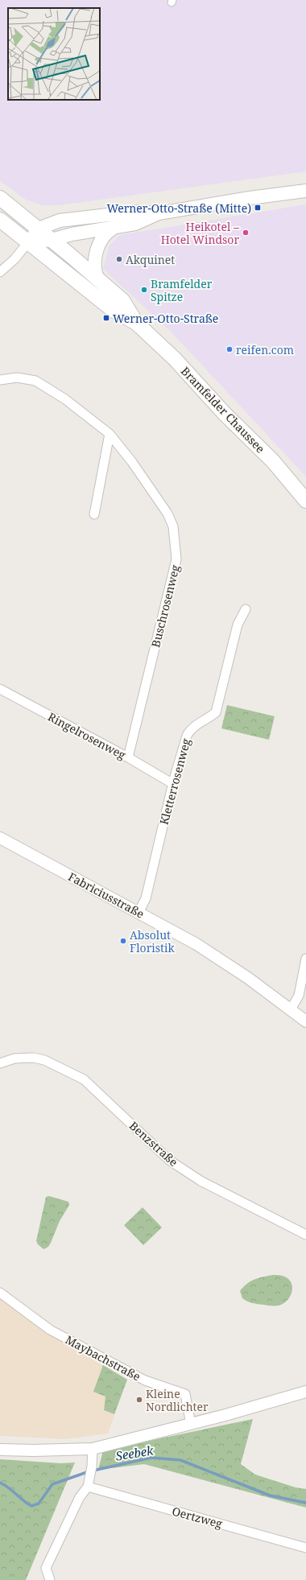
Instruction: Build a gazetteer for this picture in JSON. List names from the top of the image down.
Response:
{
  "streets": {
    "main road": ["Bramfelder Chaussee"],
    "street": [
      "Buschrosenweg",
      "Ringelrosenweg",
      "Kletterrosenweg",
      "Fabriciusstraße",
      "Benzstraße",
      "Maybachstraße",
      "Oertzweg"
    ]
  },
  "crossings": [
    ["Buschrosenweg", "Ringelrosenweg"],
    ["Ringelrosenweg", "Kletterrosenweg"],
    ["Kletterrosenweg", "Fabriciusstraße"]
  ],
  "water": ["Seebek"],
  "places": {
    "transit": ["Werner-Otto-Straße (Mitte)", "Werner-Otto-Straße"],
    "other": [
      "Heikotel – Hotel Windsor",
      "Akquinet",
      "Bramfelder Spitze",
      "reifen.com",
      "Absolut Floristik",
      "Kleine Nordlichter"
    ]
  }
}
